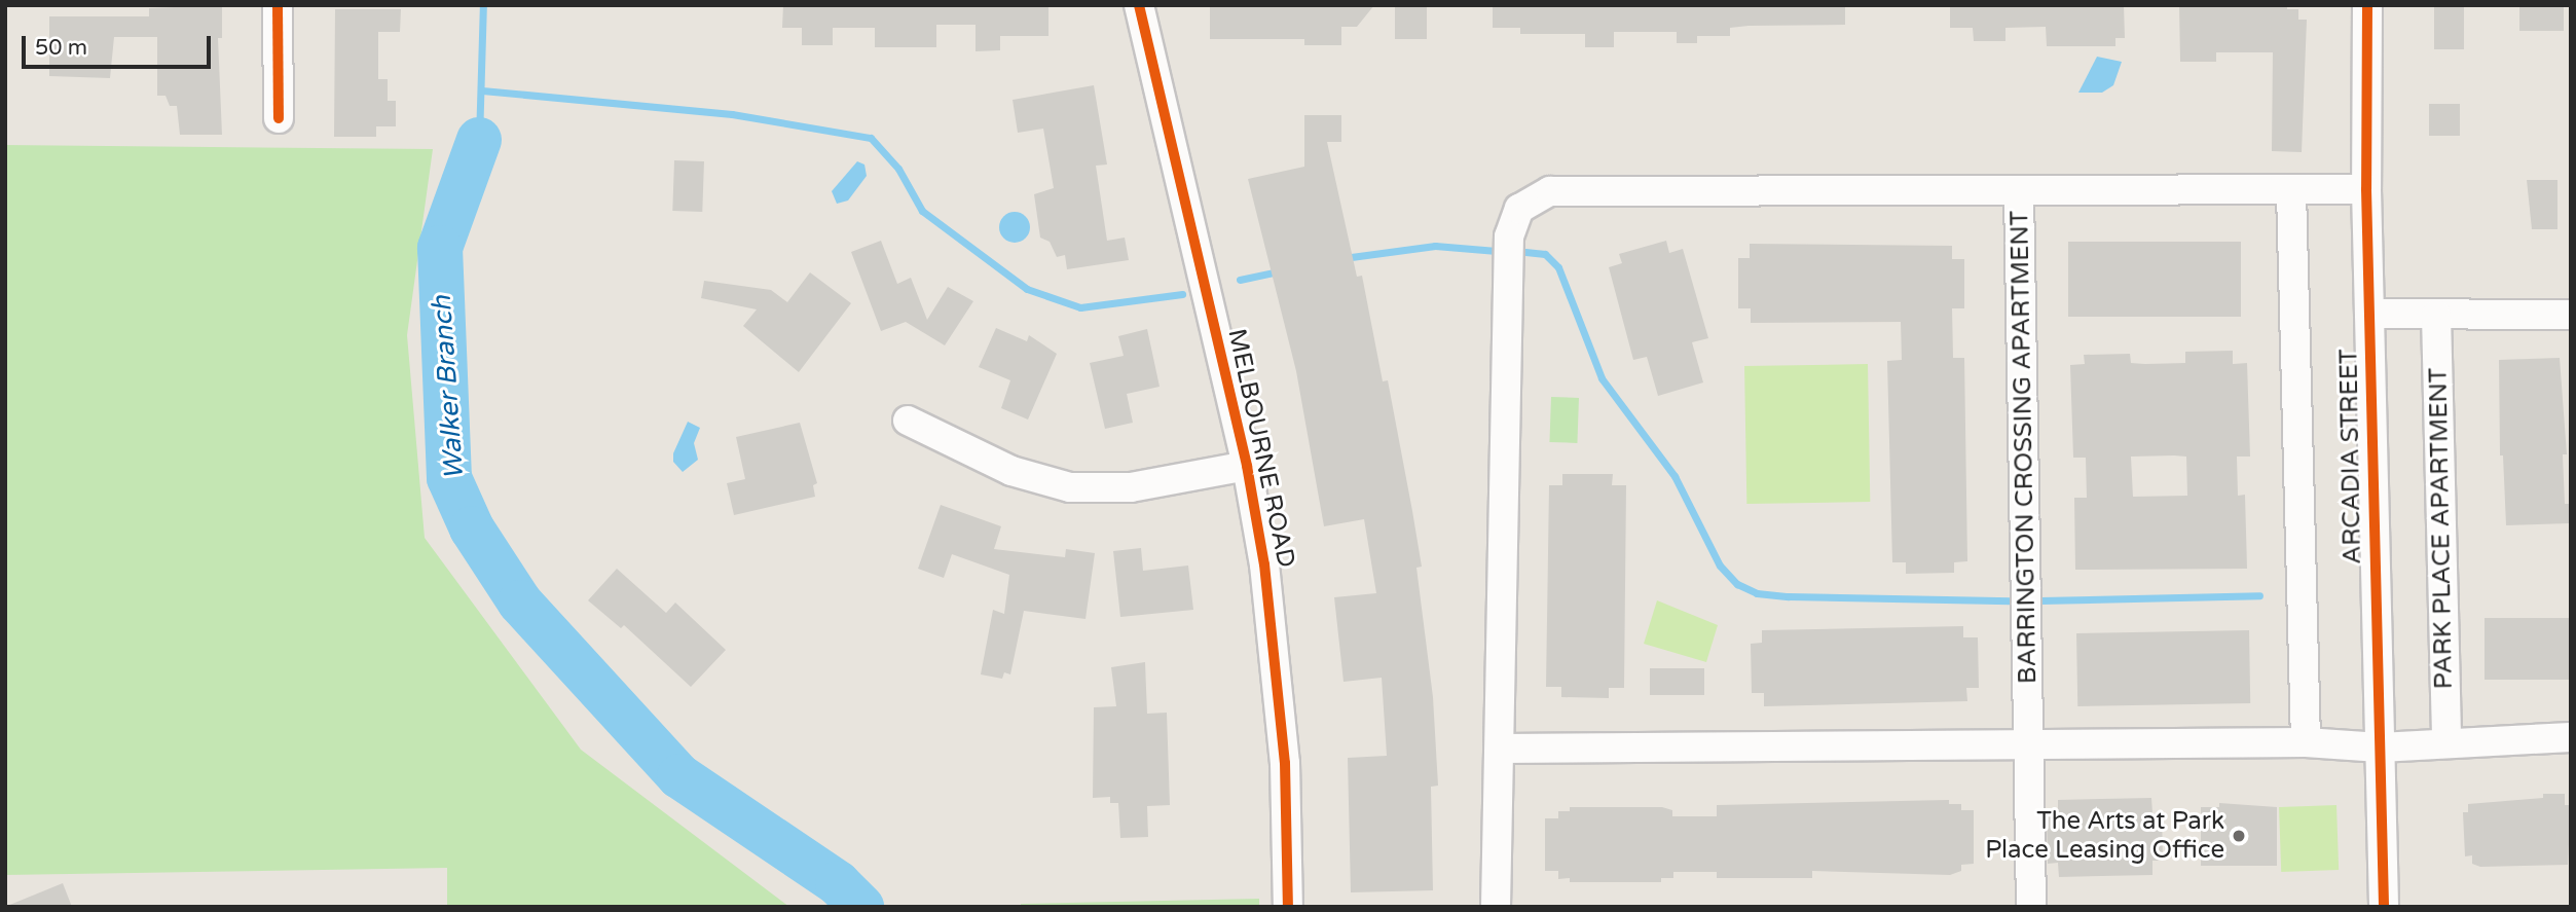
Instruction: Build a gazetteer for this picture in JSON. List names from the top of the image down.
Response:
{
  "streets": {
    "street": [
      "BARRINGTON CROSSING APARTMENT",
      "MELBOURNE ROAD",
      "ARCADIA STREET",
      "PARK PLACE APARTMENT"
    ]
  },
  "crossings": [
    ["BARRINGTON CROSSING APARTMENT", "ARCADIA STREET"]
  ],
  "water": ["Walker Branch"],
  "places": ["The Arts at Park Place Leasing Office"],
  "scale_bar": "50 m"
}
